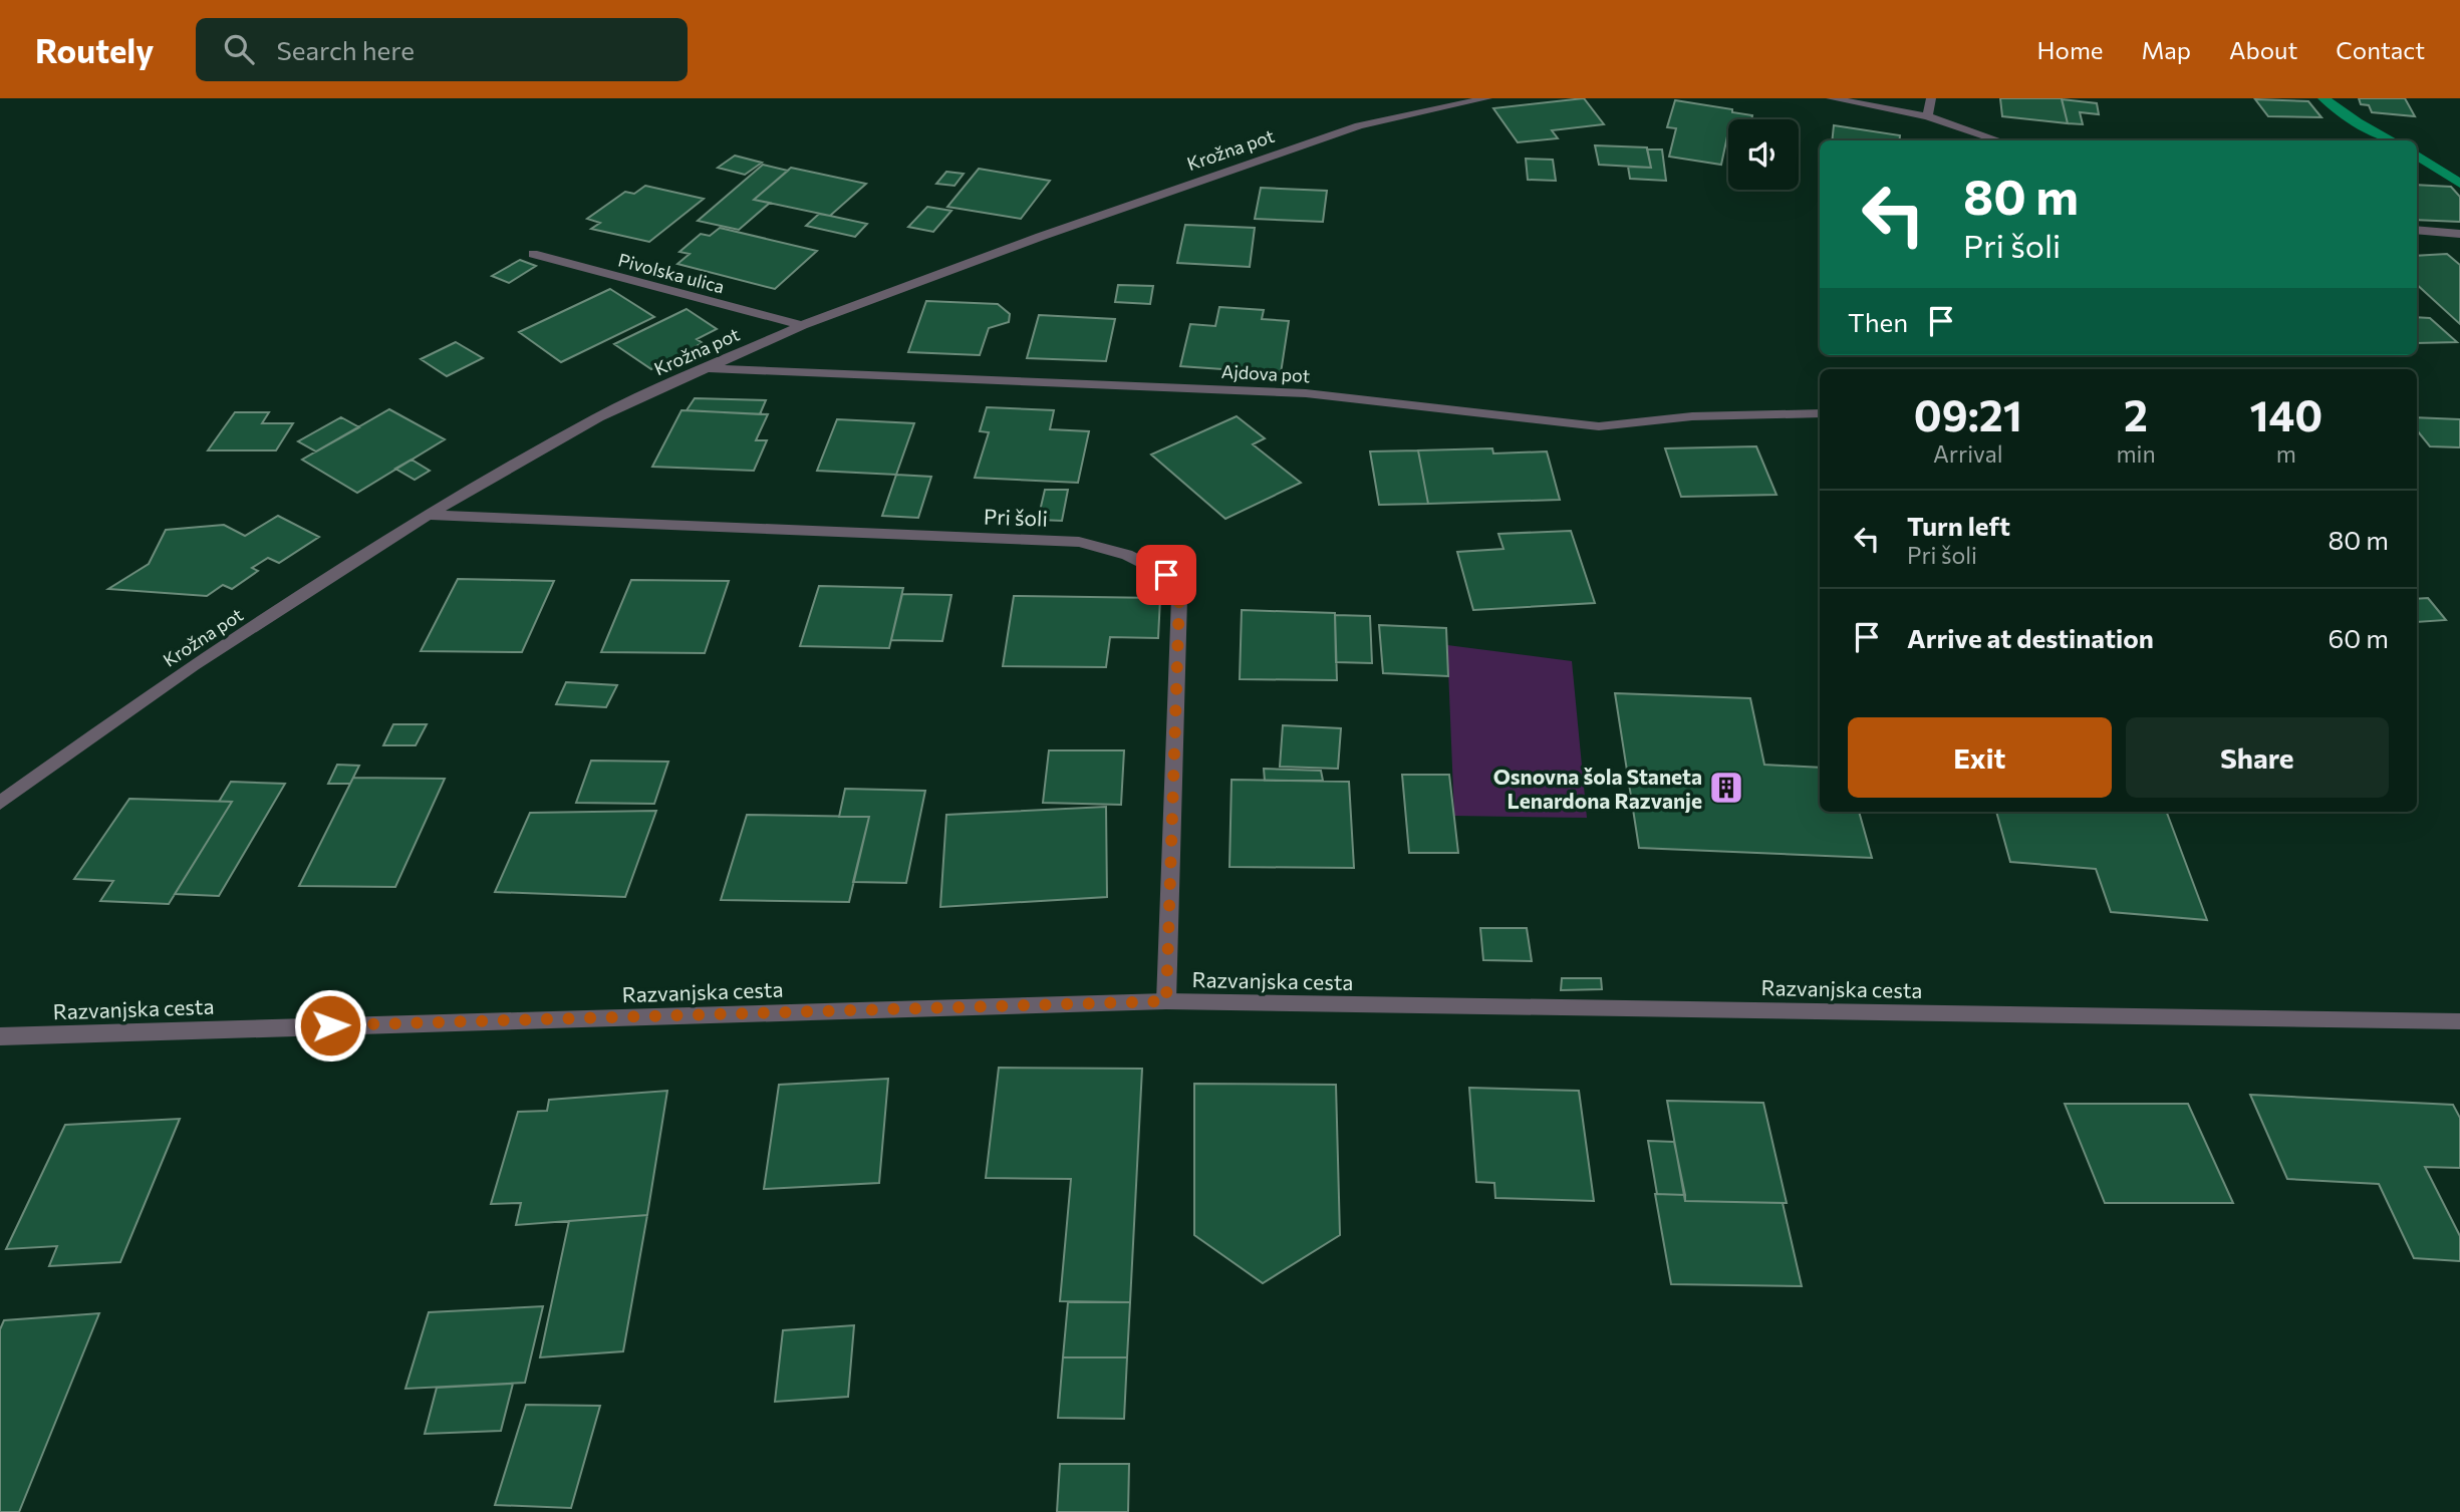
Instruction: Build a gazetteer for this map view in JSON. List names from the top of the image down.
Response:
{
  "streets": {
    "street": [
      "Krožna pot",
      "Pivolska ulica",
      "Ajdova pot",
      "Pri šoli",
      "Razvanjska cesta"
    ]
  },
  "crossings": [
    ["Krožna pot", "Pivolska ulica"],
    ["Krožna pot", "Ajdova pot"],
    ["Krožna pot", "Pri šoli"],
    ["Pri šoli", "Razvanjska cesta"]
  ],
  "places": {
    "building": ["Osnovna šola Staneta Lenardona Razvanje"]
  },
  "page": {
    "header": "Routely",
    "search": "Search here",
    "nav": [
      "Home",
      "Map",
      "About",
      "Contact"
    ],
    "turn": ["80 m", "Pri šoli"],
    "then": "Then",
    "eta": [
      "09:21",
      "Arrival",
      "2",
      "min",
      "140",
      "m"
    ],
    "list": [
      {
        "name": "Turn left",
        "note": "Pri šoli",
        "value": "80 m"
      },
      {
        "name": "Arrive at destination",
        "value": "60 m"
      }
    ],
    "buttons": ["Exit", "Share"]
  }
}
